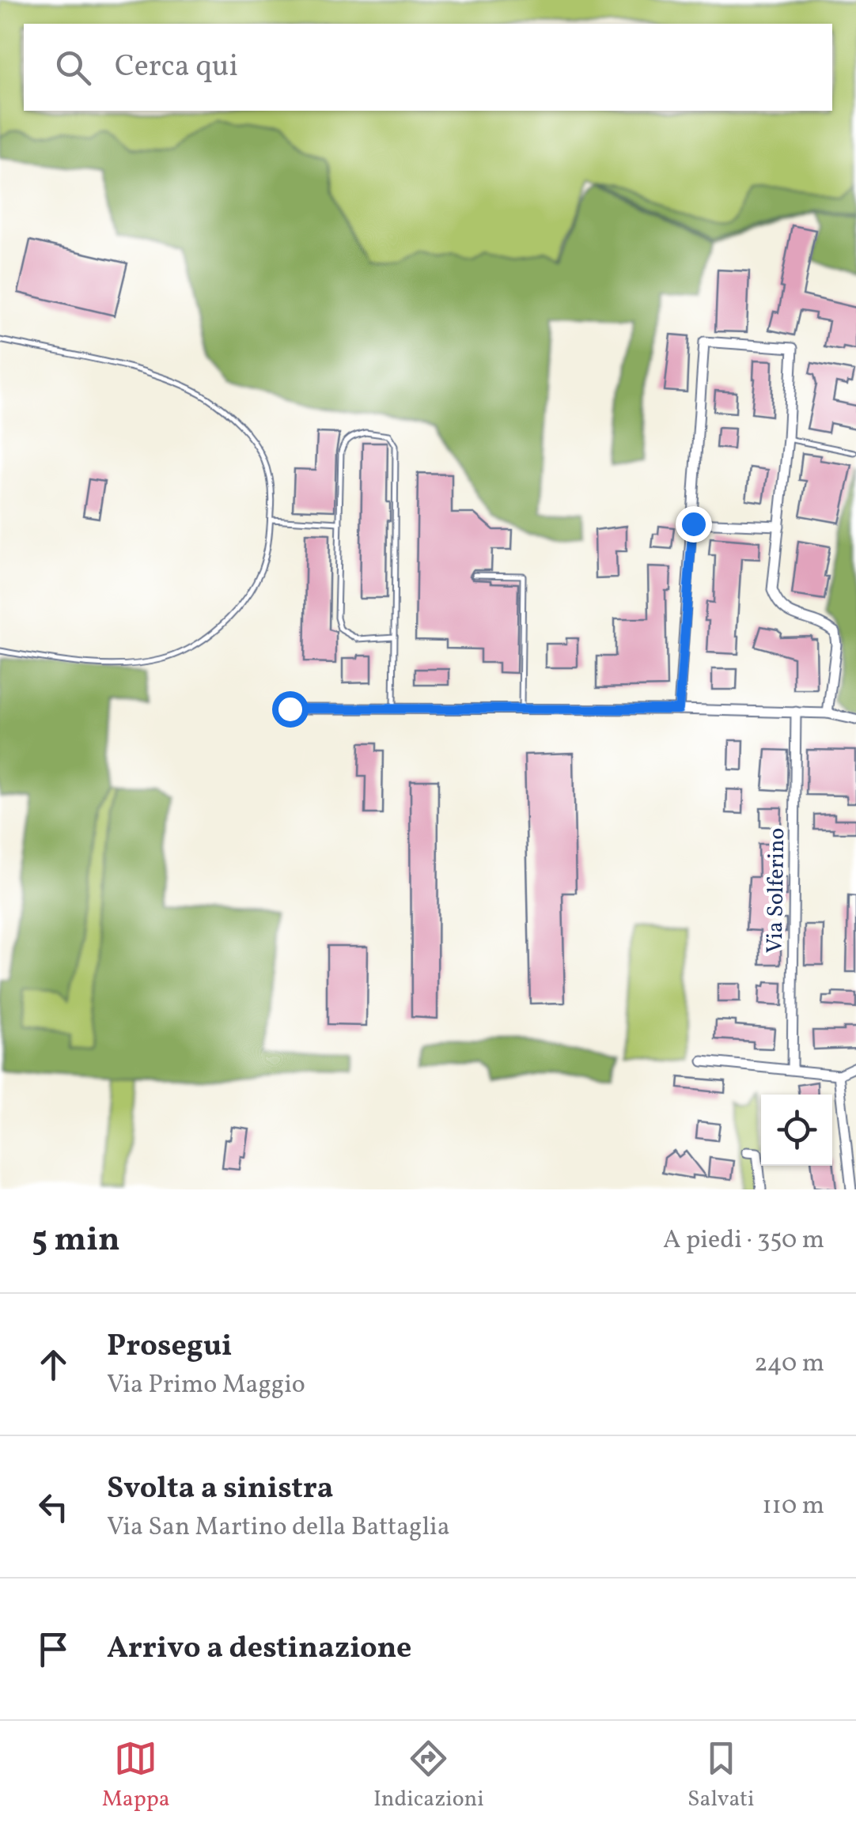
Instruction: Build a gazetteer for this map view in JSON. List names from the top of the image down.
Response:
{
  "streets": {
    "street": ["Via Solferino"]
  },
  "page": {
    "search": "Cerca qui",
    "heading": ["5 min", "A piedi · 350 m"],
    "list": [
      ["Prosegui", "Via Primo Maggio", "240 m"],
      ["Svolta a sinistra", "Via San Martino della Battaglia", "110 m"],
      "Arrivo a destinazione"
    ],
    "nav": ["Mappa", "Indicazioni", "Salvati"]
  }
}
